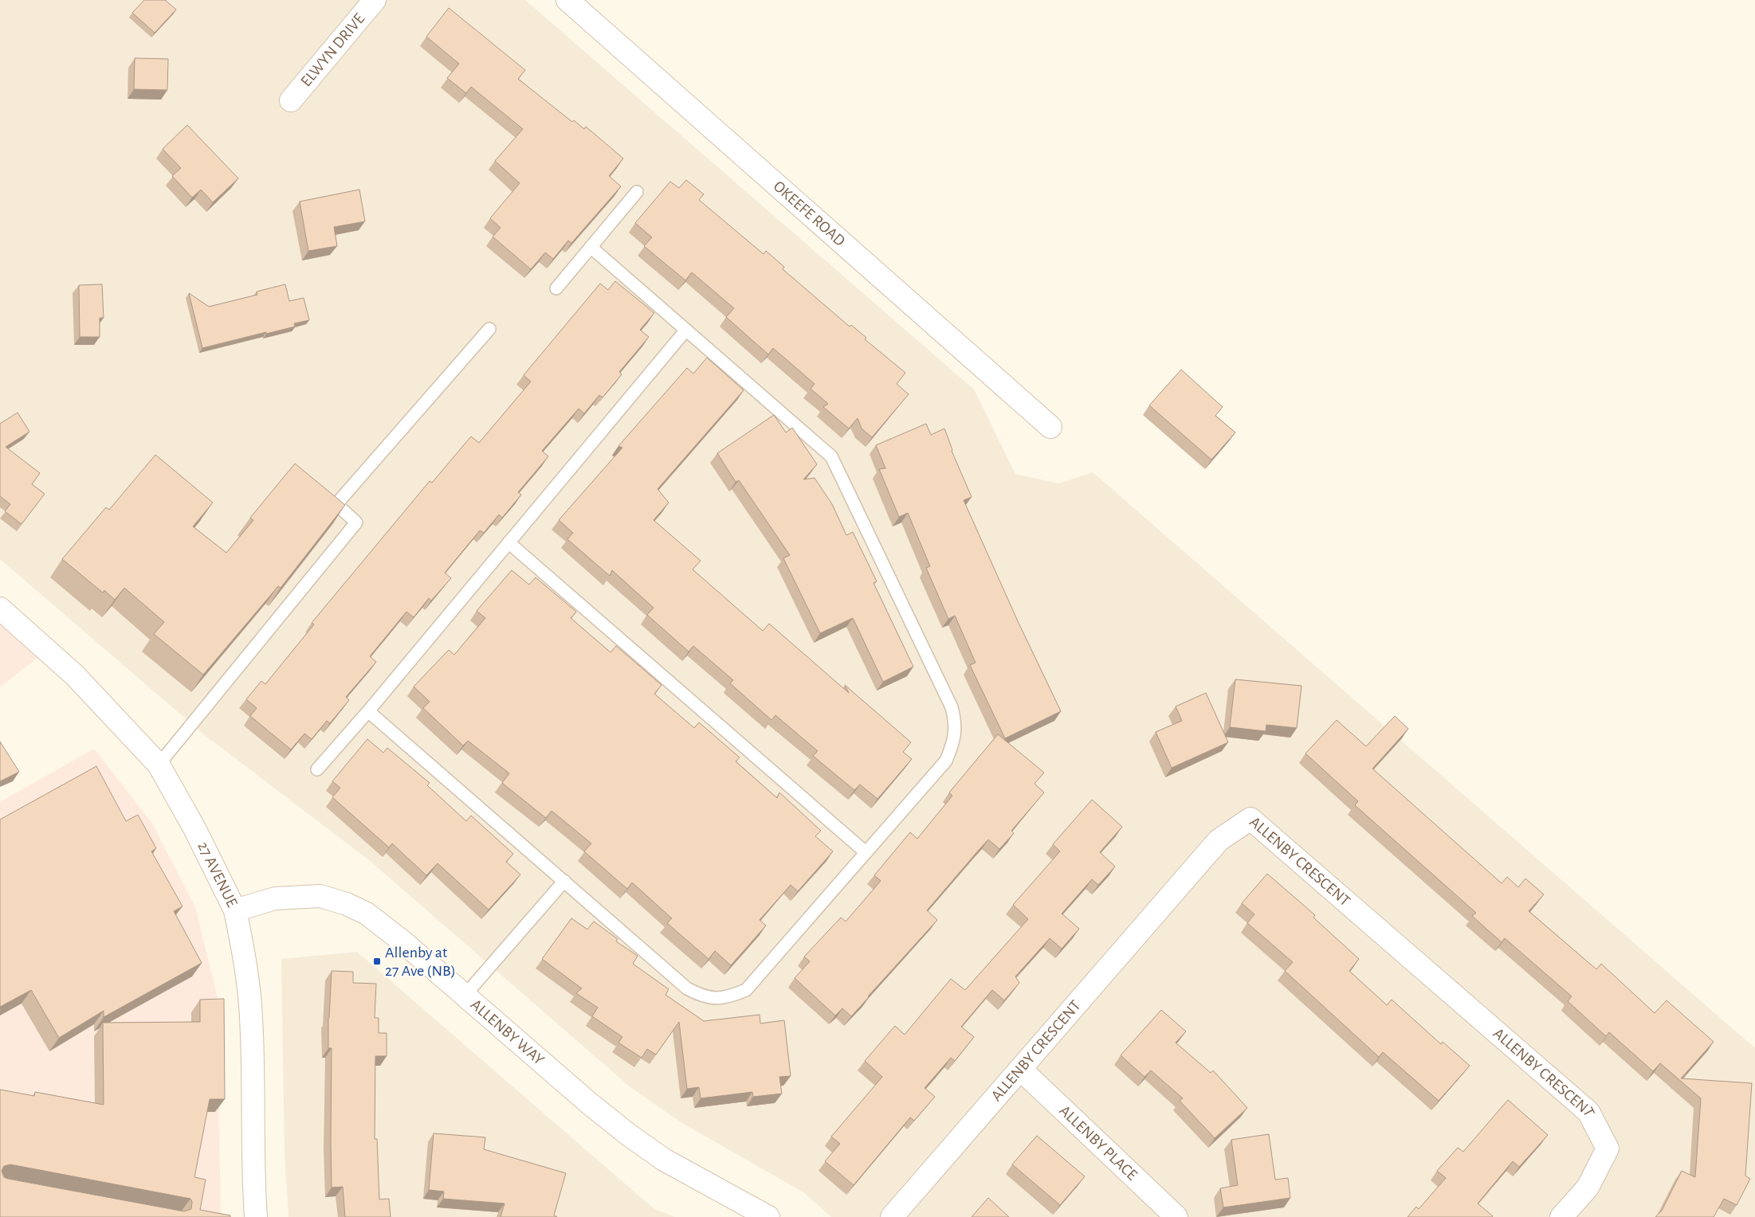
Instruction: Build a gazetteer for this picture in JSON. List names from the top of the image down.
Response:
{
  "streets": {
    "street": [
      "ELWYN DRIVE",
      "OKEEFE ROAD",
      "ALLENBY CRESCENT",
      "27 AVENUE",
      "ALLENBY WAY",
      "ALLENBY PLACE"
    ]
  },
  "crossings": [
    ["ALLENBY CRESCENT", "ALLENBY PLACE"],
    ["27 AVENUE", "ALLENBY WAY"]
  ],
  "places": {
    "transit": ["Allenby at 27 Ave (NB)"]
  }
}
